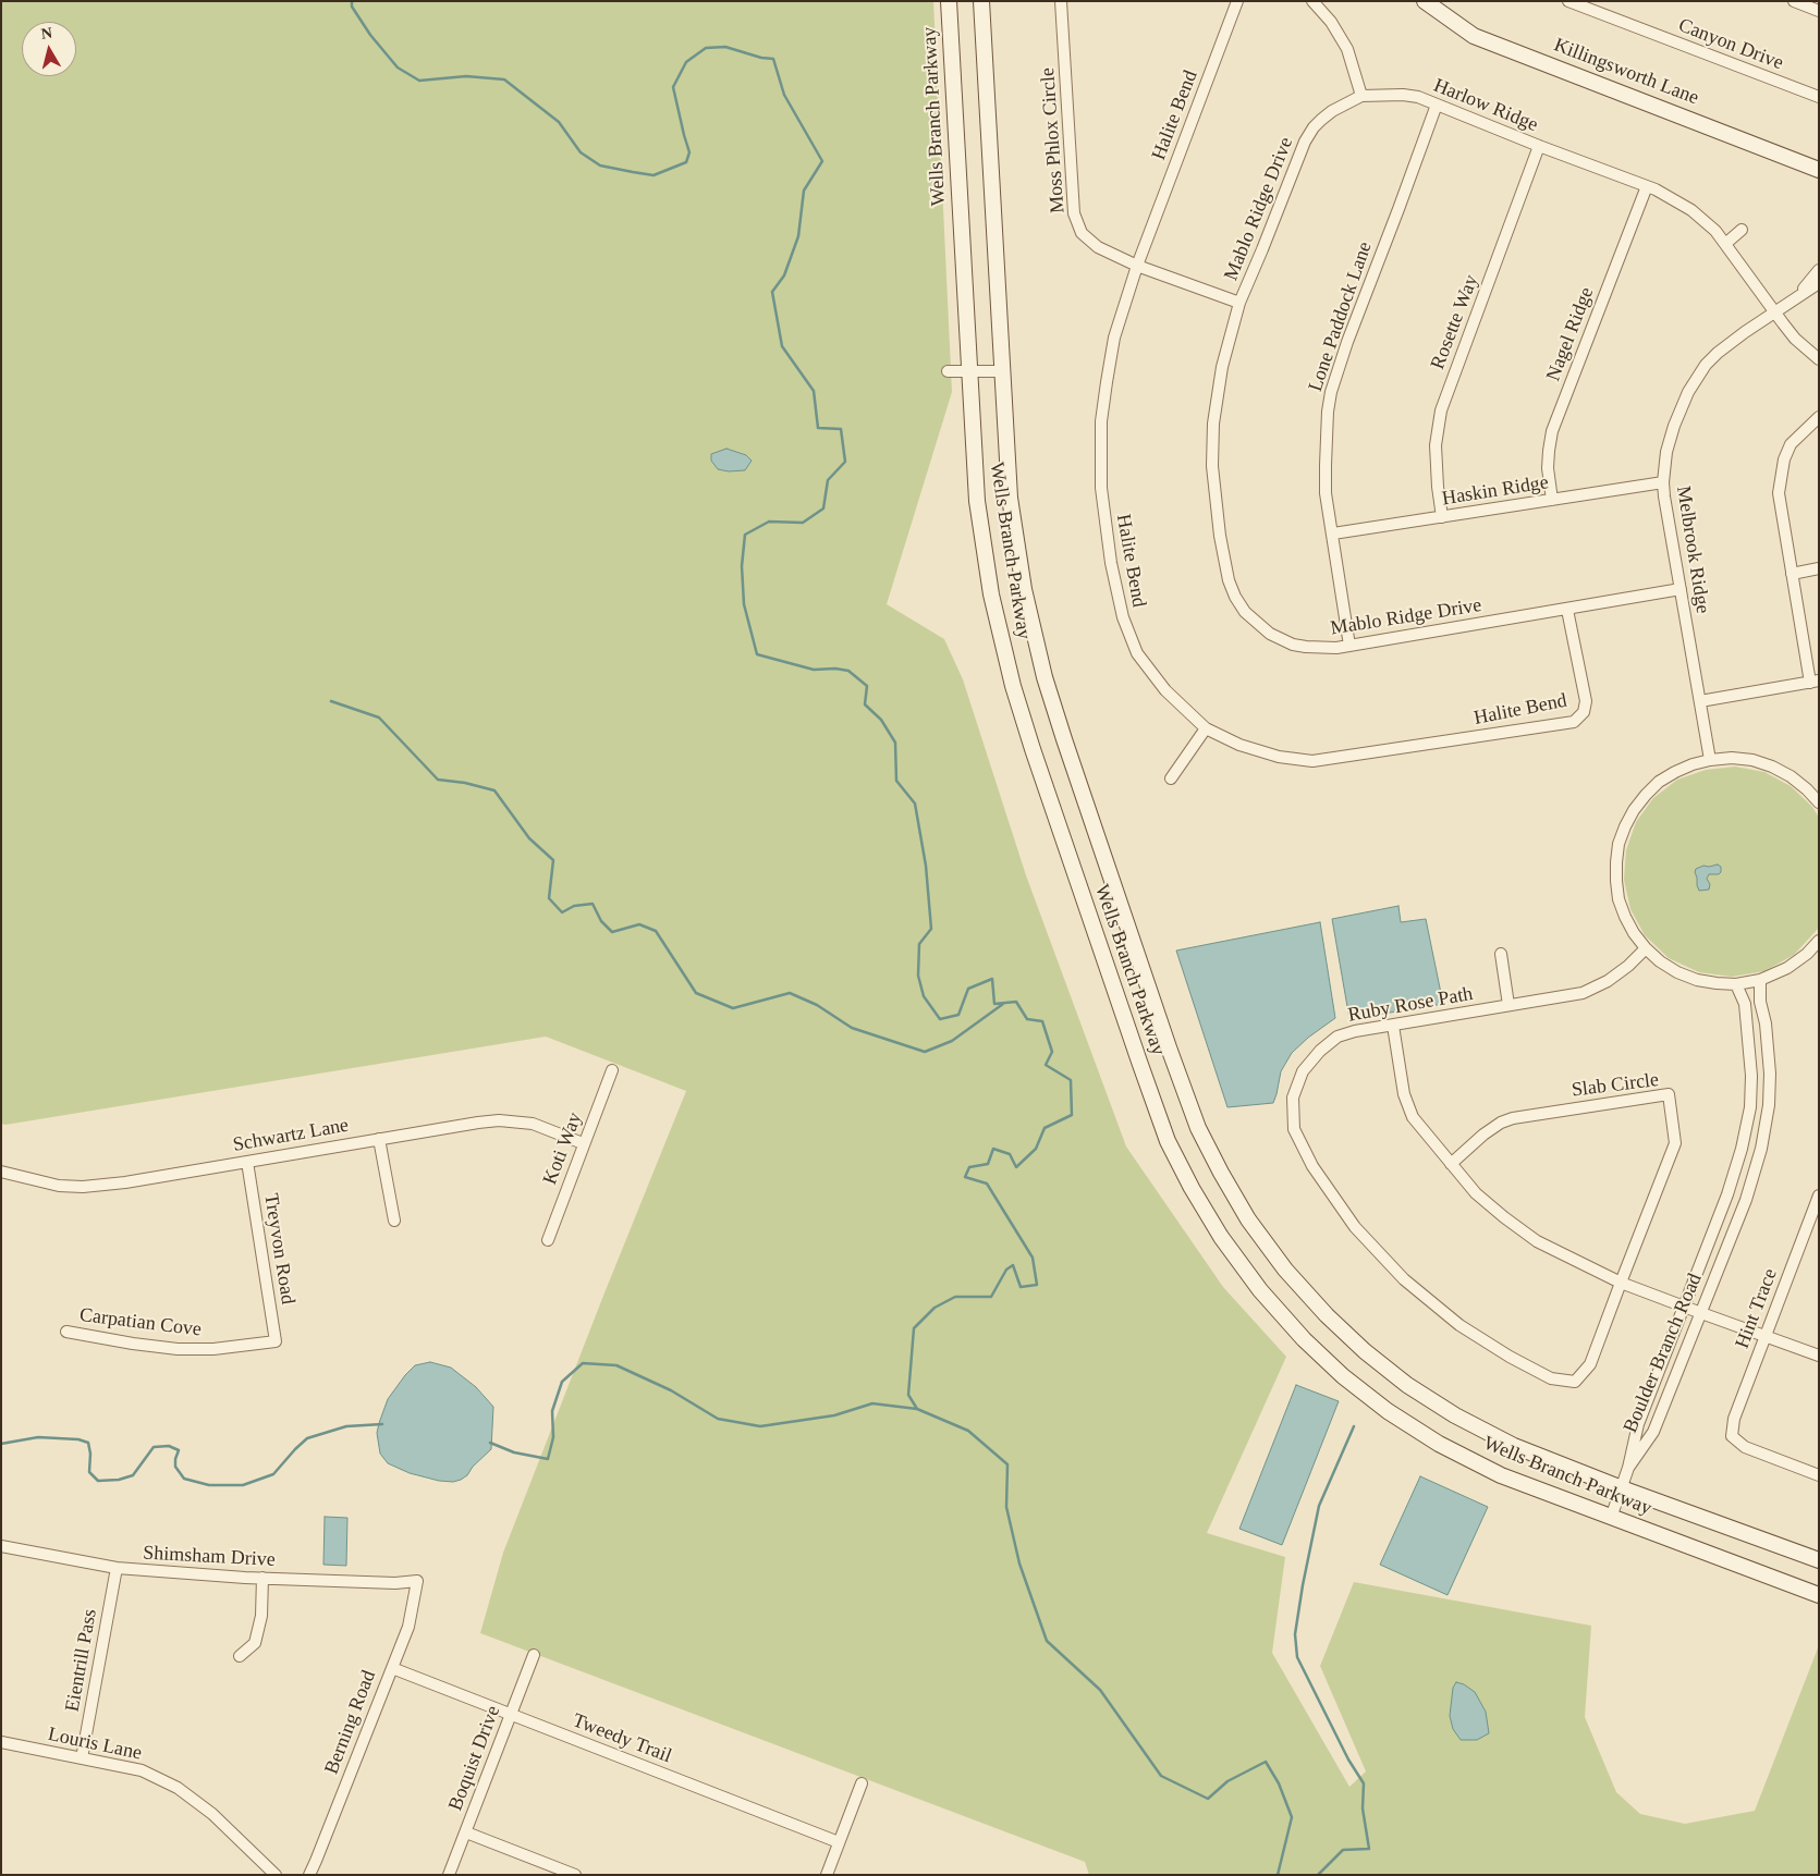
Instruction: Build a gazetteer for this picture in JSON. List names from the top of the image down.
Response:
{
  "streets": {
    "street": [
      "Canyon Drive",
      "Killingsworth Lane",
      "Harlow Ridge",
      "Halite Bend",
      "Wells Branch Parkway",
      "Moss Phlox Circle",
      "Mablo Ridge Drive",
      "Lone Paddock Lane",
      "Rosette Way",
      "Nagel Ridge",
      "Haskin Ridge",
      "Melbrook Ridge",
      "Ruby Rose Path",
      "Slab Circle",
      "Schwartz Lane",
      "Koti Way",
      "Treyvon Road",
      "Hint Trace",
      "Carpatian Cove",
      "Boulder Branch Road",
      "Shimsham Drive",
      "Eientrill Pass",
      "Berning Road",
      "Tweedy Trail",
      "Louris Lane",
      "Boquist Drive"
    ]
  },
  "crossings": [
    ["Harlow Ridge", "Mablo Ridge Drive"],
    ["Harlow Ridge", "Lone Paddock Lane"],
    ["Harlow Ridge", "Rosette Way"],
    ["Harlow Ridge", "Nagel Ridge"],
    ["Halite Bend", "Moss Phlox Circle"],
    ["Halite Bend", "Mablo Ridge Drive"],
    ["Moss Phlox Circle", "Mablo Ridge Drive"],
    ["Mablo Ridge Drive", "Lone Paddock Lane"],
    ["Mablo Ridge Drive", "Melbrook Ridge"],
    ["Lone Paddock Lane", "Haskin Ridge"],
    ["Rosette Way", "Haskin Ridge"],
    ["Nagel Ridge", "Haskin Ridge"],
    ["Haskin Ridge", "Melbrook Ridge"],
    ["Ruby Rose Path", "Slab Circle"],
    ["Schwartz Lane", "Koti Way"],
    ["Schwartz Lane", "Treyvon Road"],
    ["Treyvon Road", "Carpatian Cove"],
    ["Shimsham Drive", "Eientrill Pass"],
    ["Shimsham Drive", "Berning Road"],
    ["Eientrill Pass", "Louris Lane"],
    ["Berning Road", "Tweedy Trail"],
    ["Tweedy Trail", "Boquist Drive"]
  ],
  "north": "top"
}
